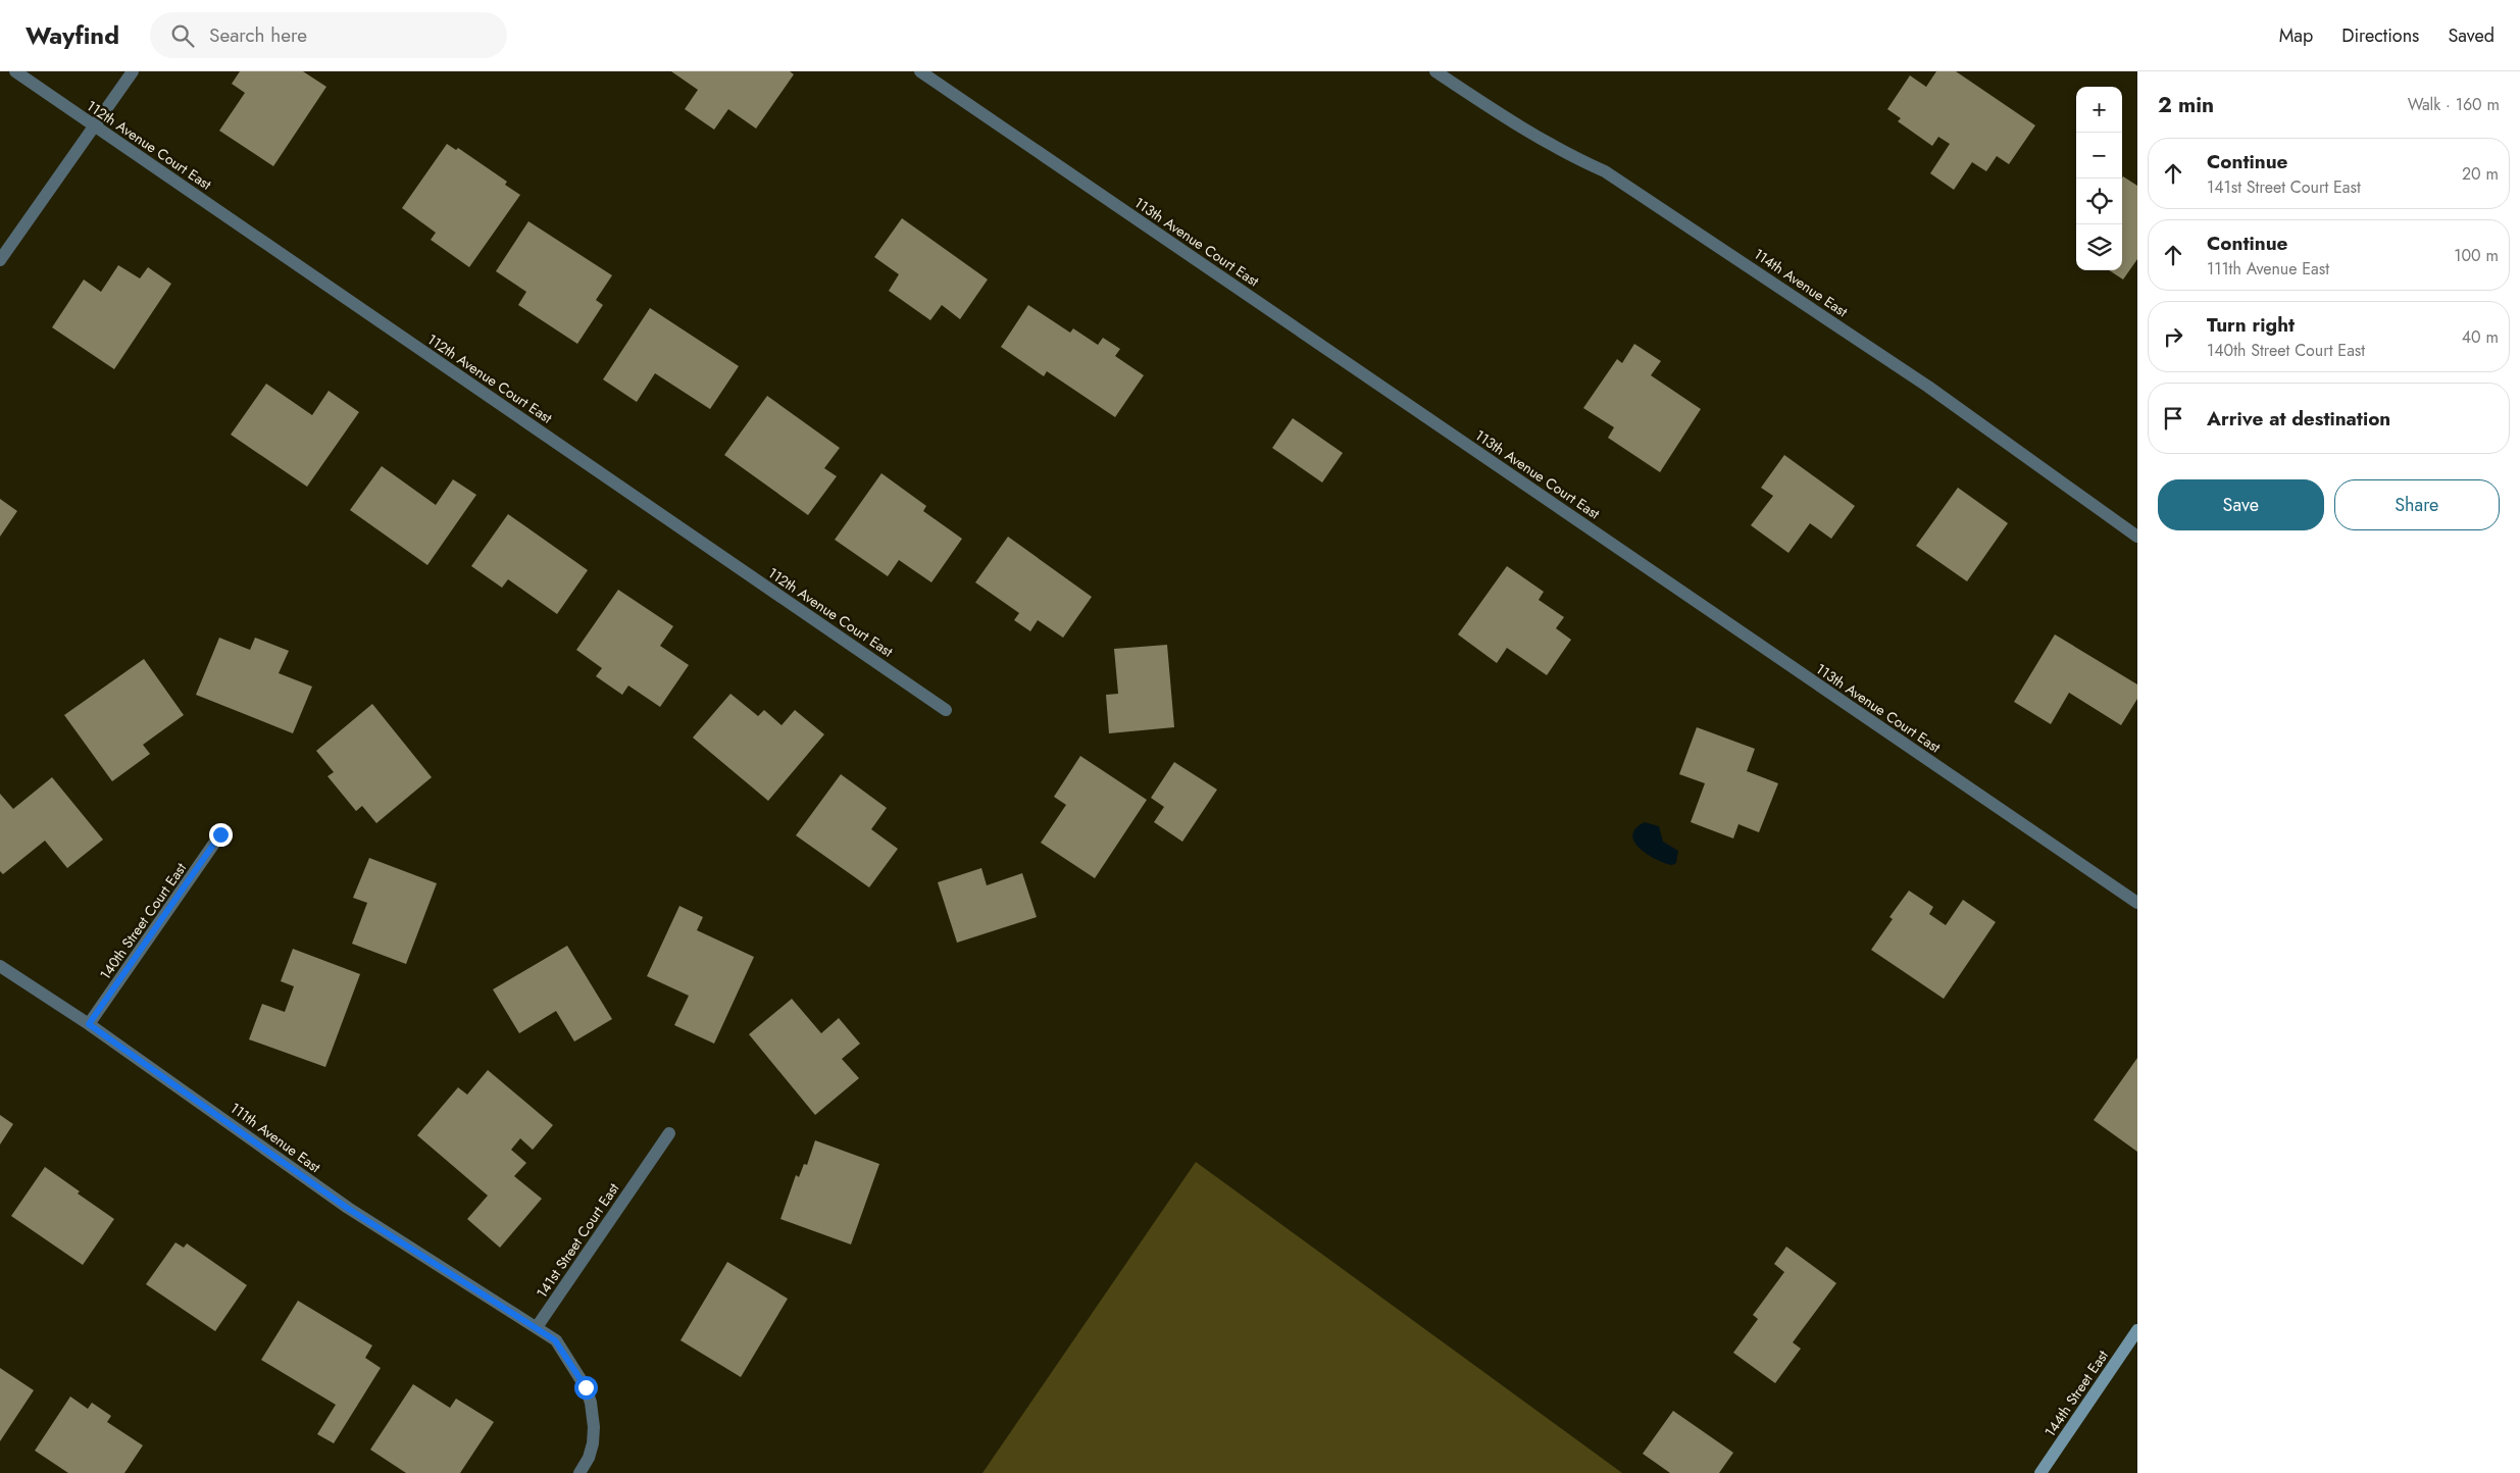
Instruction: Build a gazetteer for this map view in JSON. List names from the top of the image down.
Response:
{
  "streets": {
    "street": [
      "112th Avenue Court East",
      "113th Avenue Court East",
      "114th Avenue East",
      "140th Street Court East",
      "111th Avenue East",
      "141st Street Court East",
      "144th Street East"
    ]
  },
  "crossings": [
    ["140th Street Court East", "111th Avenue East"],
    ["111th Avenue East", "141st Street Court East"]
  ],
  "page": {
    "header": "Wayfind",
    "search": "Search here",
    "nav": ["Map", "Directions", "Saved"],
    "heading": ["2 min", "Walk · 160 m"],
    "map_buttons": ["+", "−"],
    "list": [
      ["Continue", "141st Street Court East", "20 m"],
      ["Continue", "111th Avenue East", "100 m"],
      ["Turn right", "140th Street Court East", "40 m"],
      "Arrive at destination"
    ],
    "buttons": ["Save", "Share"]
  }
}
